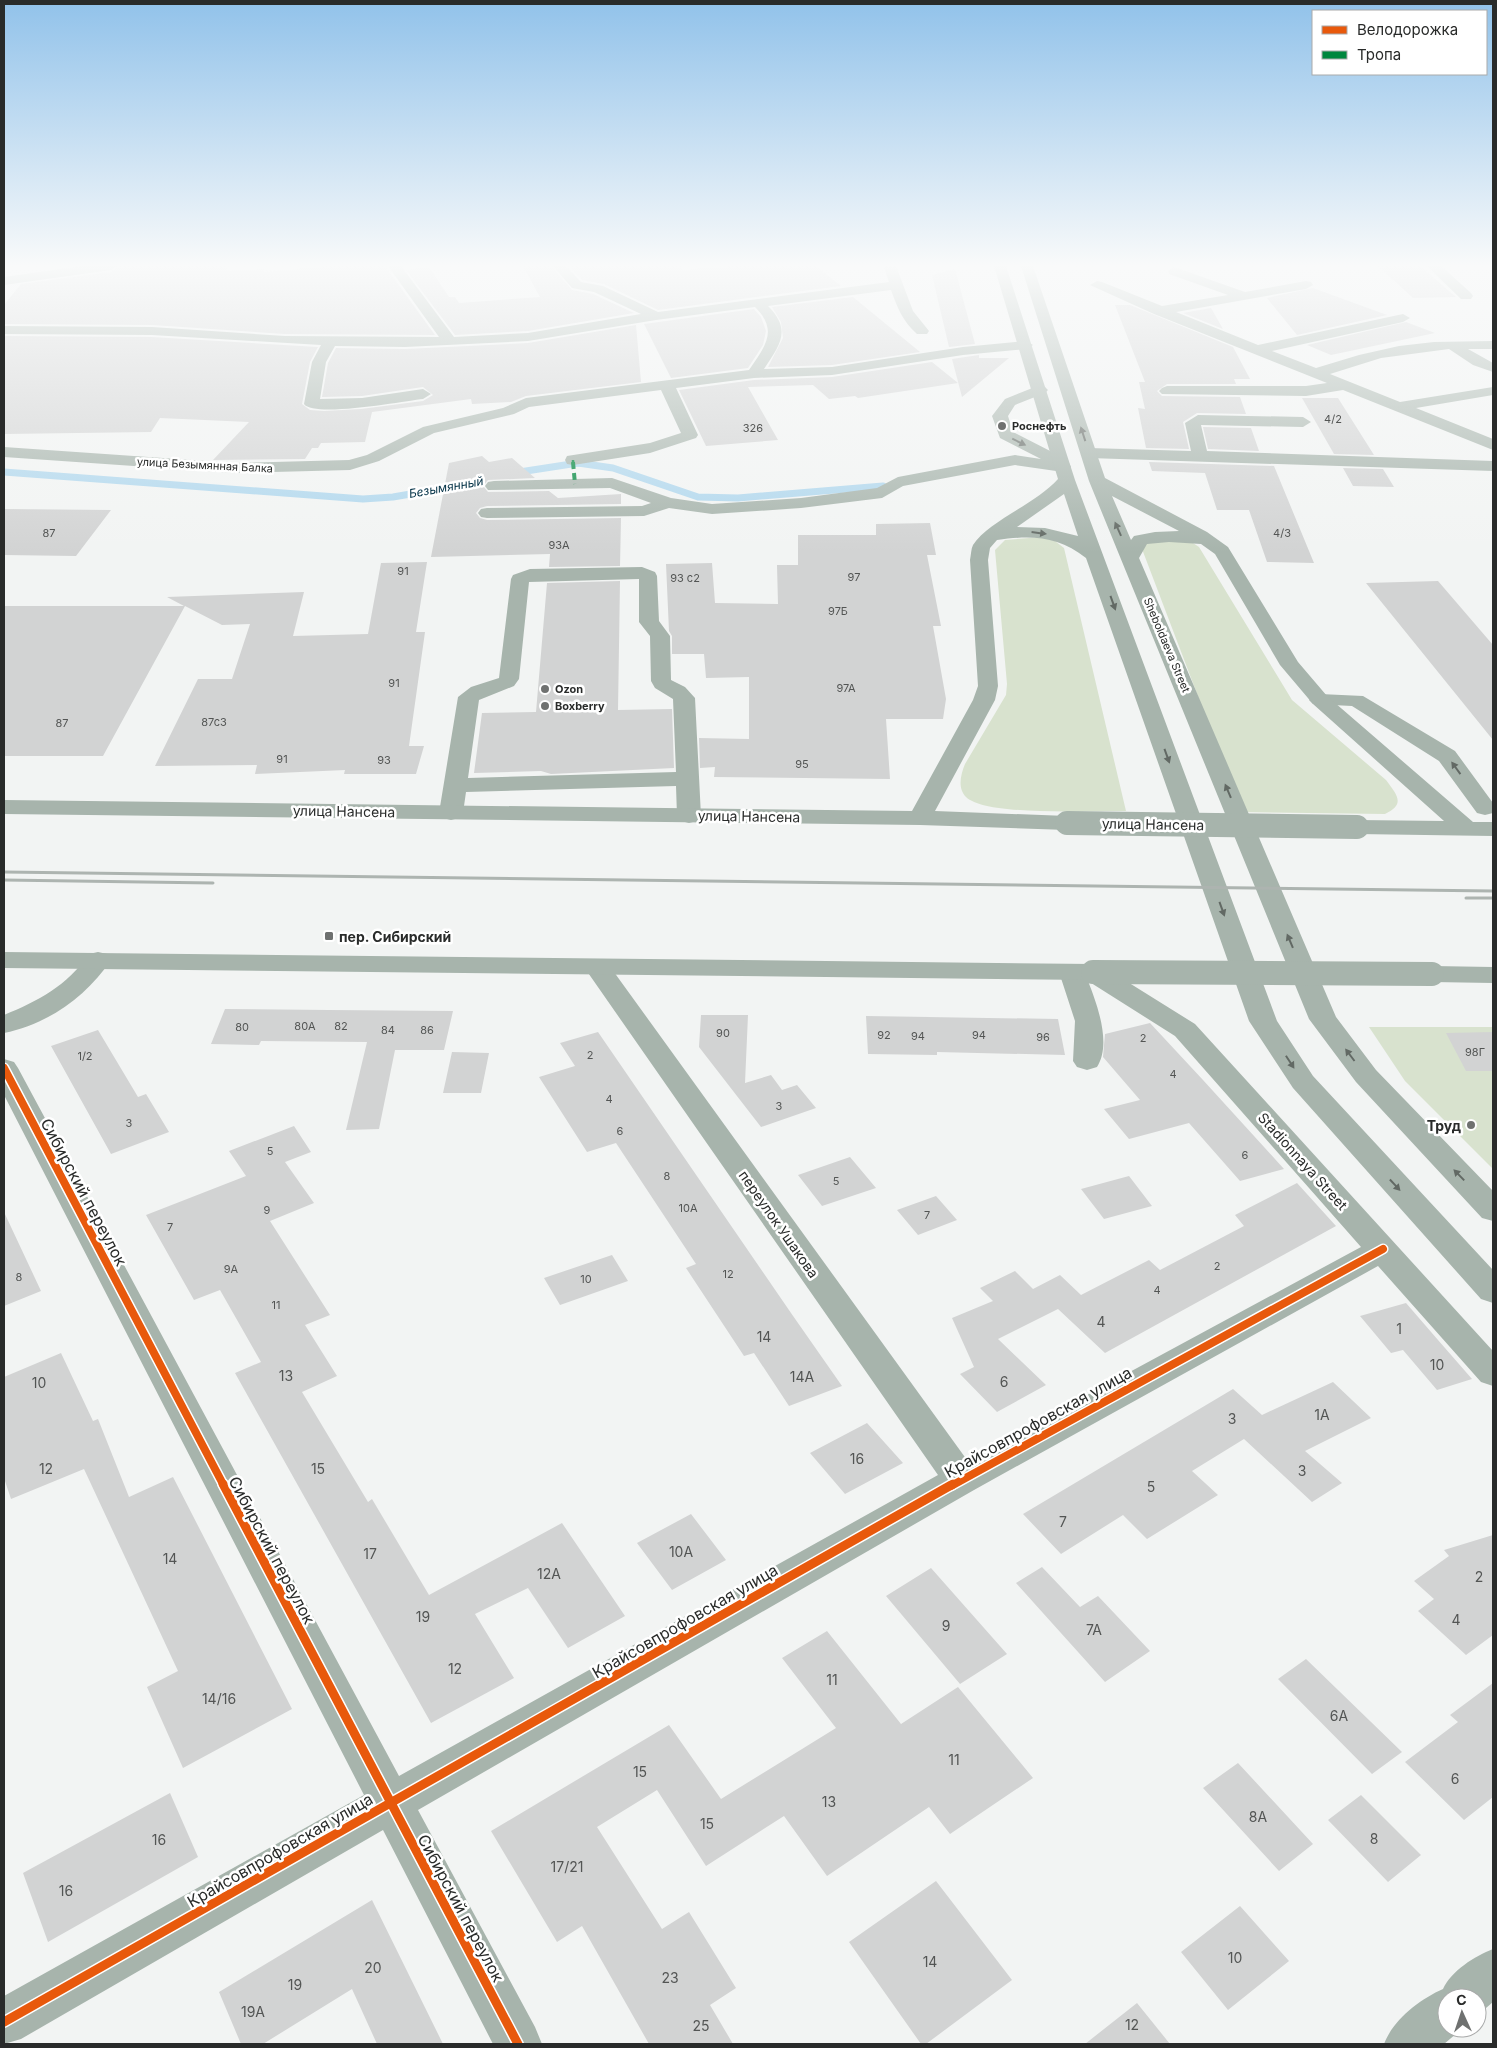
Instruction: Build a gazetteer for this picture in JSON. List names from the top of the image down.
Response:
{
  "streets": {
    "main road": [
      "улица Безымянная Балка",
      "Sheboldaeva Street",
      "улица Нансена",
      "Stadionnaya Street",
      "Сибирский переулок",
      "переулок Ушакова",
      "Крайсовпрофовская улица"
    ]
  },
  "crossings": [
    ["Stadionnaya Street", "Крайсовпрофовская улица"],
    ["Сибирский переулок", "Крайсовпрофовская улица"],
    ["переулок Ушакова", "Крайсовпрофовская улица"]
  ],
  "water": ["Безымянный"],
  "places": {
    "other": [
      "Роснефть",
      "Ozon",
      "Boxberry",
      "Труд"
    ],
    "transit": ["пер. Сибирский"]
  },
  "house_numbers": [
    "4/2",
    "326",
    "87",
    "4/3",
    "93А",
    "91",
    "97",
    "93 с2",
    "97Б",
    "91",
    "97А",
    "87с3",
    "87",
    "91",
    "93",
    "95",
    "80А",
    "82",
    "80",
    "84",
    "86",
    "90",
    "92",
    "94",
    "94",
    "96",
    "2",
    "98Г",
    "2",
    "1/2",
    "4",
    "4",
    "3",
    "3",
    "6",
    "5",
    "6",
    "8",
    "5",
    "10А",
    "9",
    "7",
    "7",
    "2",
    "9А",
    "12",
    "8",
    "10",
    "4",
    "11",
    "4",
    "1",
    "14",
    "10",
    "13",
    "14А",
    "6",
    "10",
    "1А",
    "3",
    "16",
    "12",
    "15",
    "3",
    "5",
    "7",
    "10А",
    "17",
    "14",
    "12А",
    "2",
    "19",
    "4",
    "9",
    "7А",
    "12",
    "11",
    "14/16",
    "6А",
    "11",
    "15",
    "6",
    "13",
    "8А",
    "15",
    "8",
    "16",
    "17/21",
    "16",
    "10",
    "14",
    "20",
    "23",
    "19",
    "19А",
    "12",
    "25"
  ],
  "legend": ["Велодорожка", "Тропа"],
  "north": "top"
}
